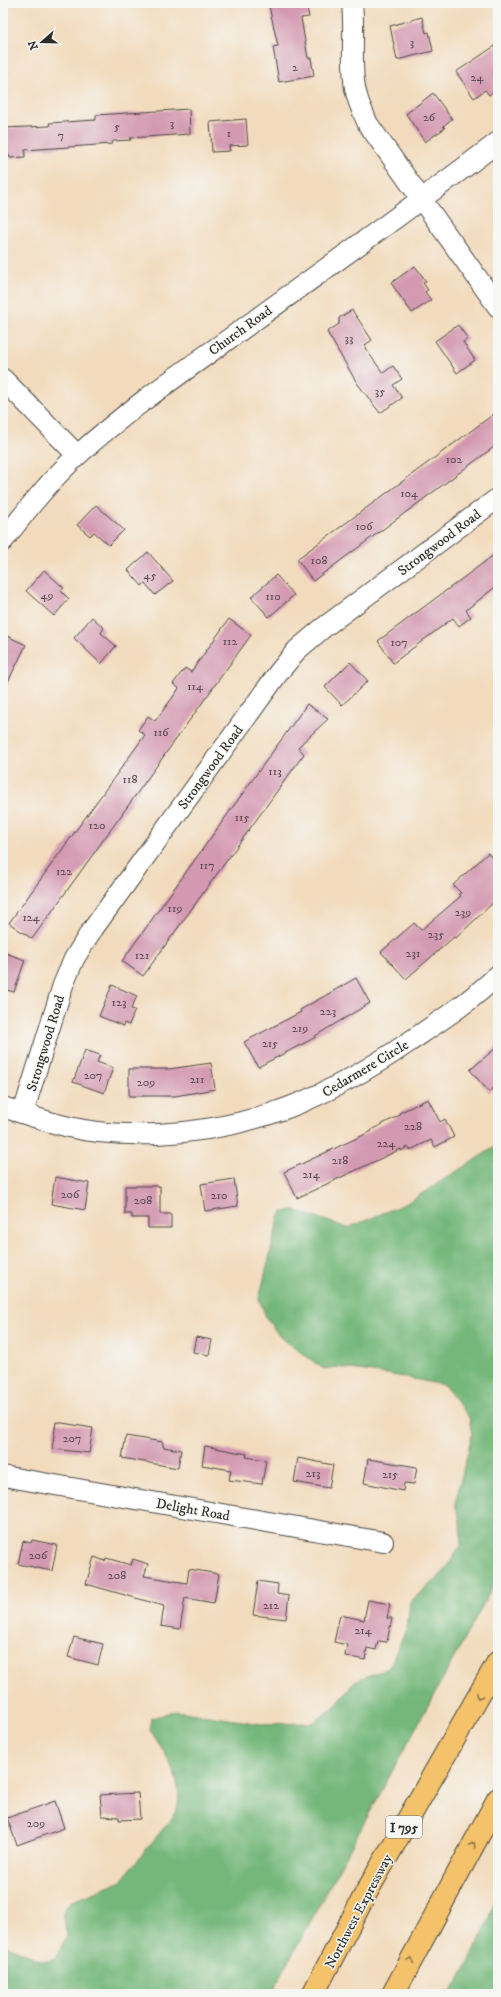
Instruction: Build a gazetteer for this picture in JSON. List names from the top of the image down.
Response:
{
  "streets": {
    "highway": ["I 795", "Northwest Expressway"],
    "street": [
      "Church Road",
      "Strongwood Road",
      "Cedarmere Circle",
      "Delight Road"
    ]
  },
  "crossings": [
    ["Strongwood Road", "Cedarmere Circle"]
  ],
  "house_numbers": [
    "3",
    "2",
    "24",
    "26",
    "3",
    "5",
    "1",
    "7",
    "33",
    "35",
    "102",
    "104",
    "106",
    "108",
    "45",
    "49",
    "110",
    "112",
    "107",
    "114",
    "116",
    "113",
    "118",
    "115",
    "120",
    "117",
    "122",
    "119",
    "239",
    "124",
    "235",
    "231",
    "121",
    "123",
    "223",
    "219",
    "215",
    "207",
    "211",
    "209",
    "228",
    "224",
    "218",
    "214",
    "206",
    "210",
    "208",
    "207",
    "213",
    "215",
    "206",
    "208",
    "212",
    "214",
    "209"
  ],
  "north": "left"
}
